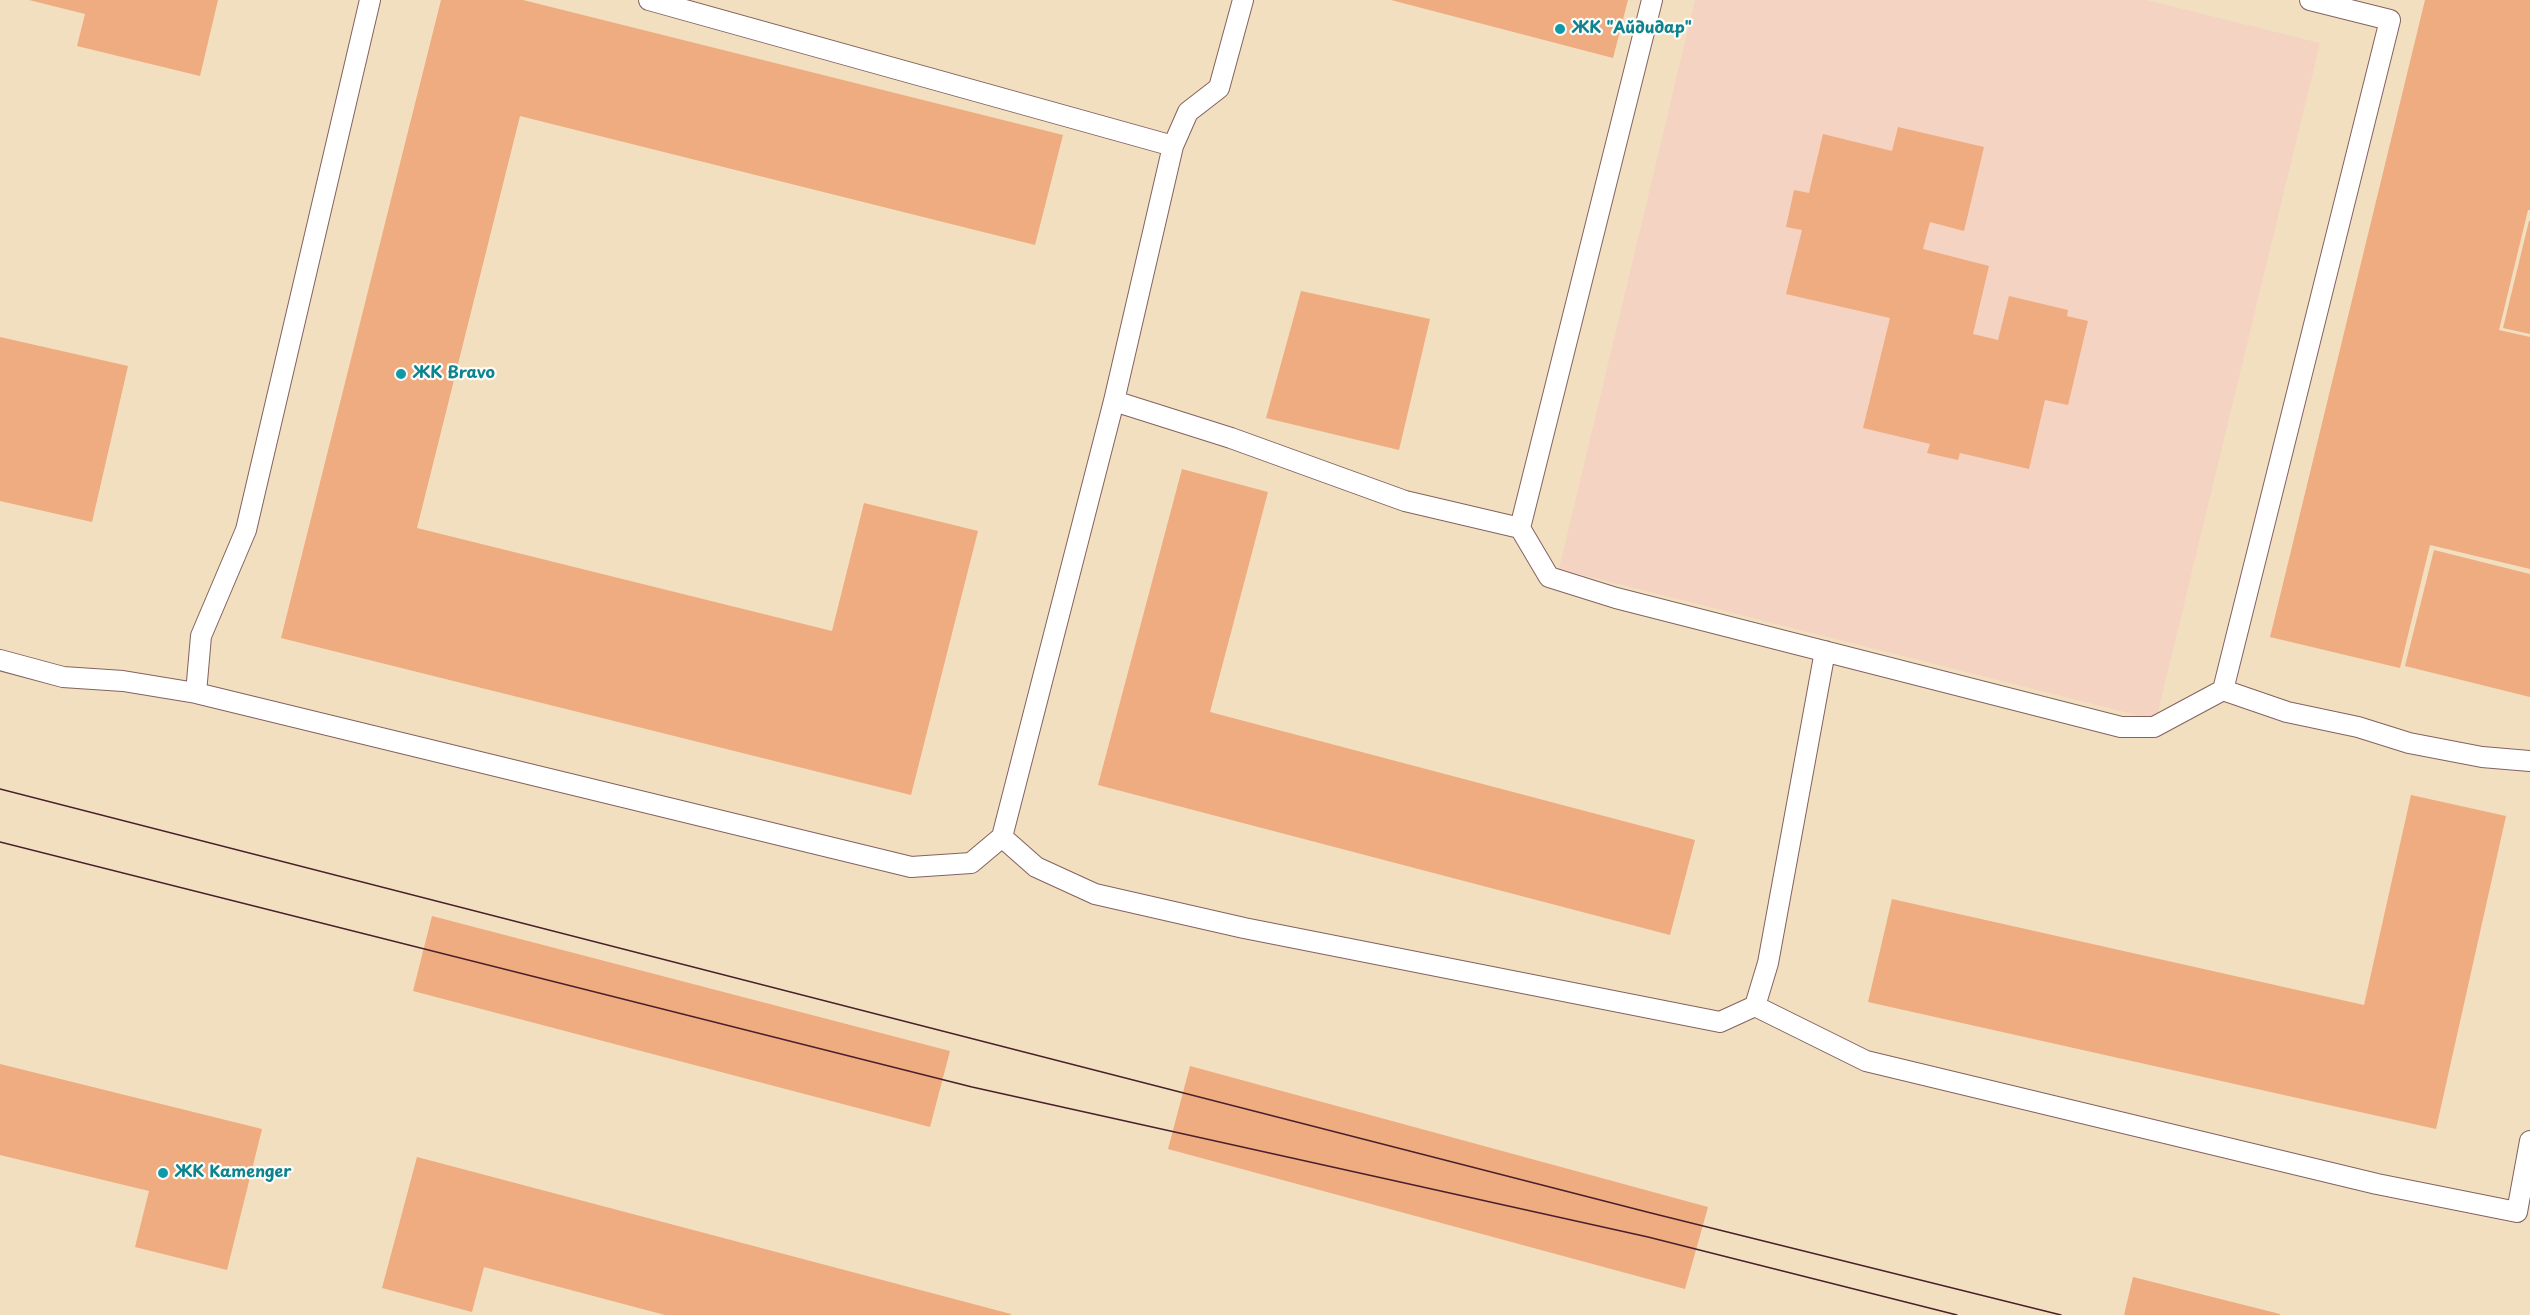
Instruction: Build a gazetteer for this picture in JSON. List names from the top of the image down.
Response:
{
  "places": ["ЖК \"Айдидар\"", "ЖК Bravo", "ЖК Kamenger"]
}
